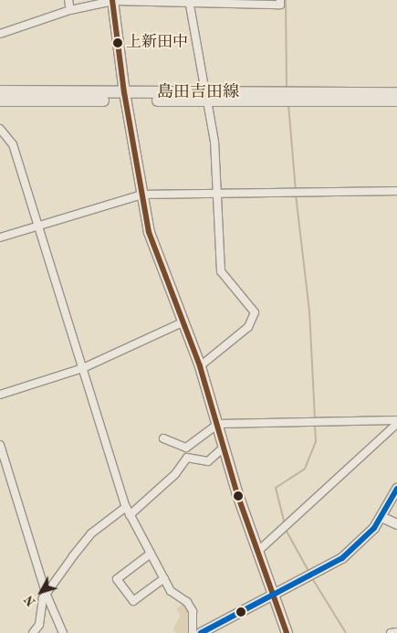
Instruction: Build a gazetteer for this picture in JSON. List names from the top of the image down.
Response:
{
  "streets": {
    "main road": ["島田吉田線"]
  },
  "places": ["上新田中"],
  "north": "bottom left"
}
